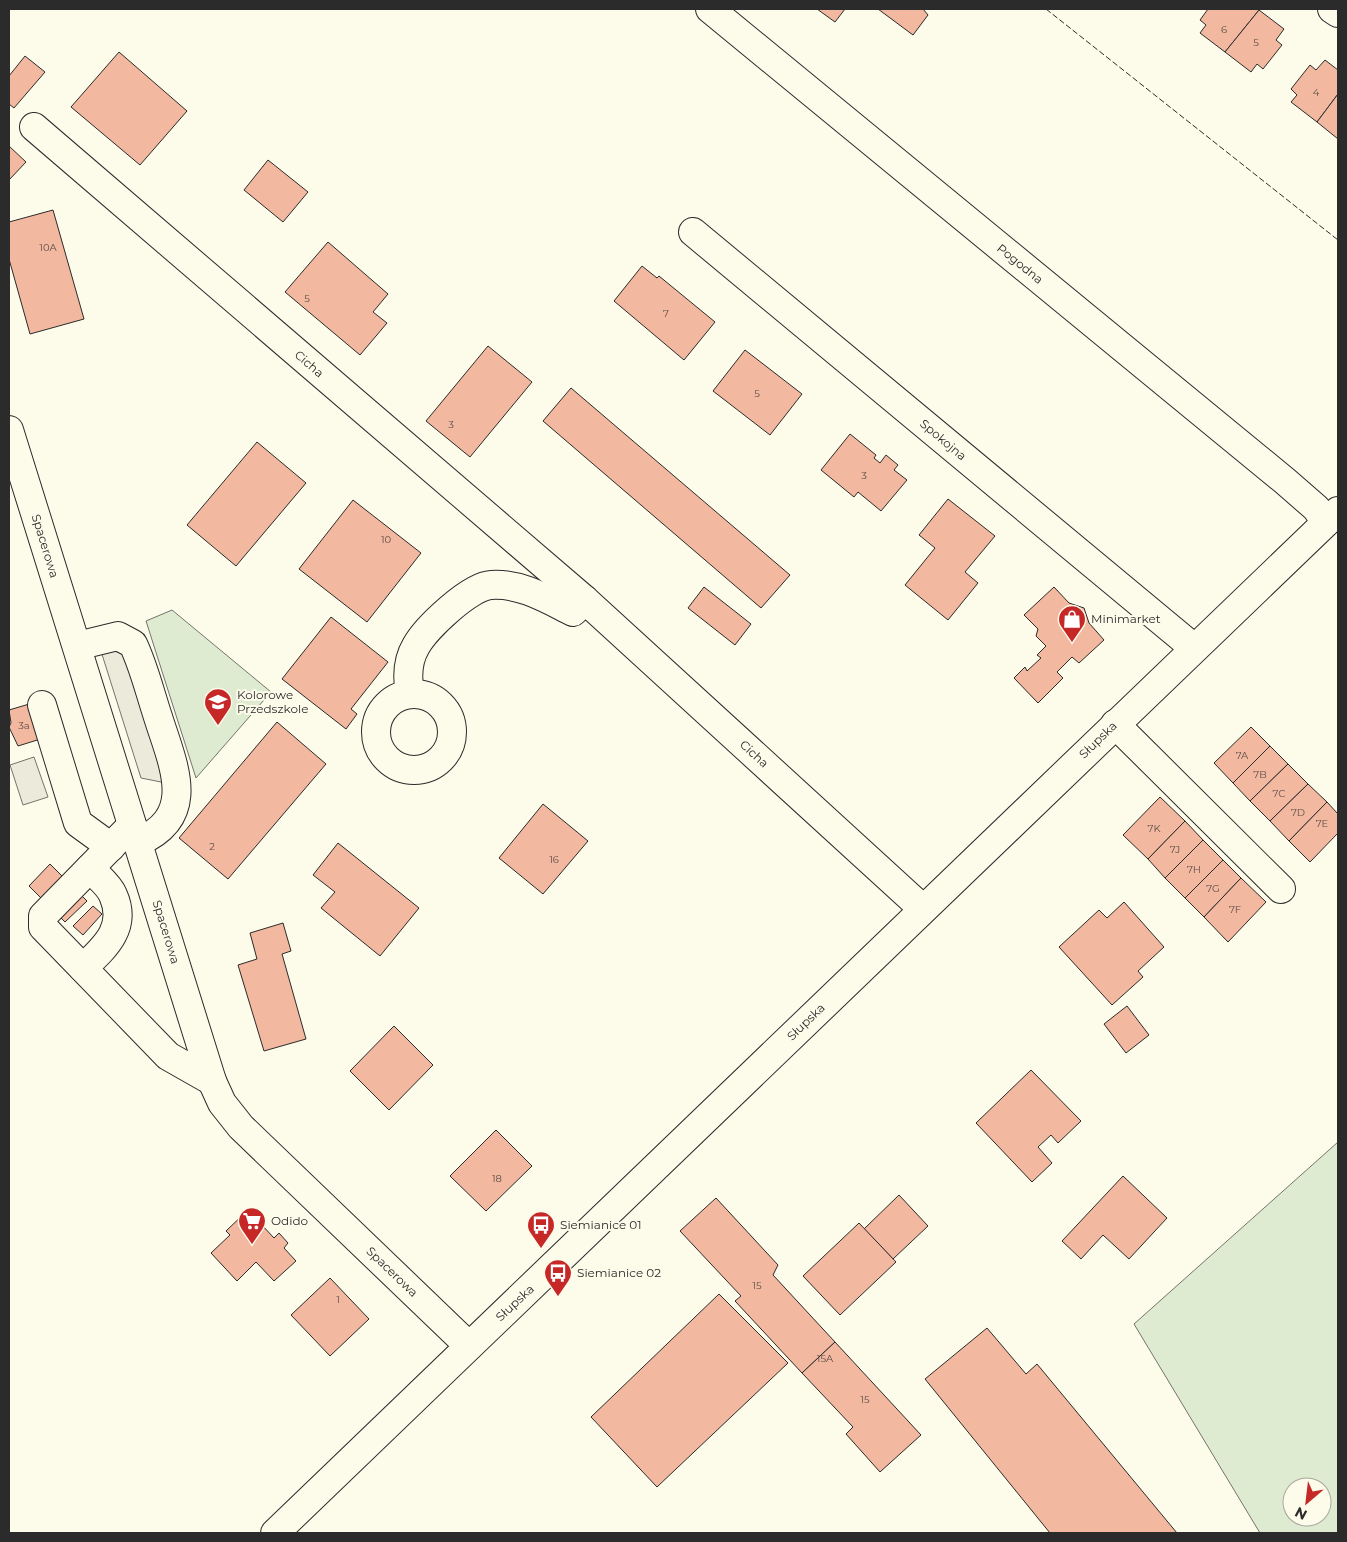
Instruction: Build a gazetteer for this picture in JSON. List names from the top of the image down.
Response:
{
  "streets": {
    "street": [
      "Pogodna",
      "Cicha",
      "Spokojna",
      "Spacerowa",
      "Słupska"
    ]
  },
  "crossings": [
    ["Pogodna", "Słupska"],
    ["Cicha", "Słupska"],
    ["Spokojna", "Słupska"],
    ["Spacerowa", "Słupska"]
  ],
  "places": {
    "shop": ["Minimarket"],
    "school or university": ["Kolorowe Przedszkole"],
    "supermarket": ["Odido"],
    "bus stop": ["Siemianice 01", "Siemianice 02"]
  },
  "house_numbers": [
    "6",
    "5",
    "4",
    "10A",
    "5",
    "7",
    "5",
    "3",
    "3",
    "10",
    "3a",
    "7A",
    "7B",
    "7C",
    "7D",
    "7E",
    "7K",
    "2",
    "7J",
    "16",
    "7H",
    "7G",
    "7F",
    "18",
    "15",
    "1",
    "15A",
    "15"
  ],
  "north": "bottom left"
}
